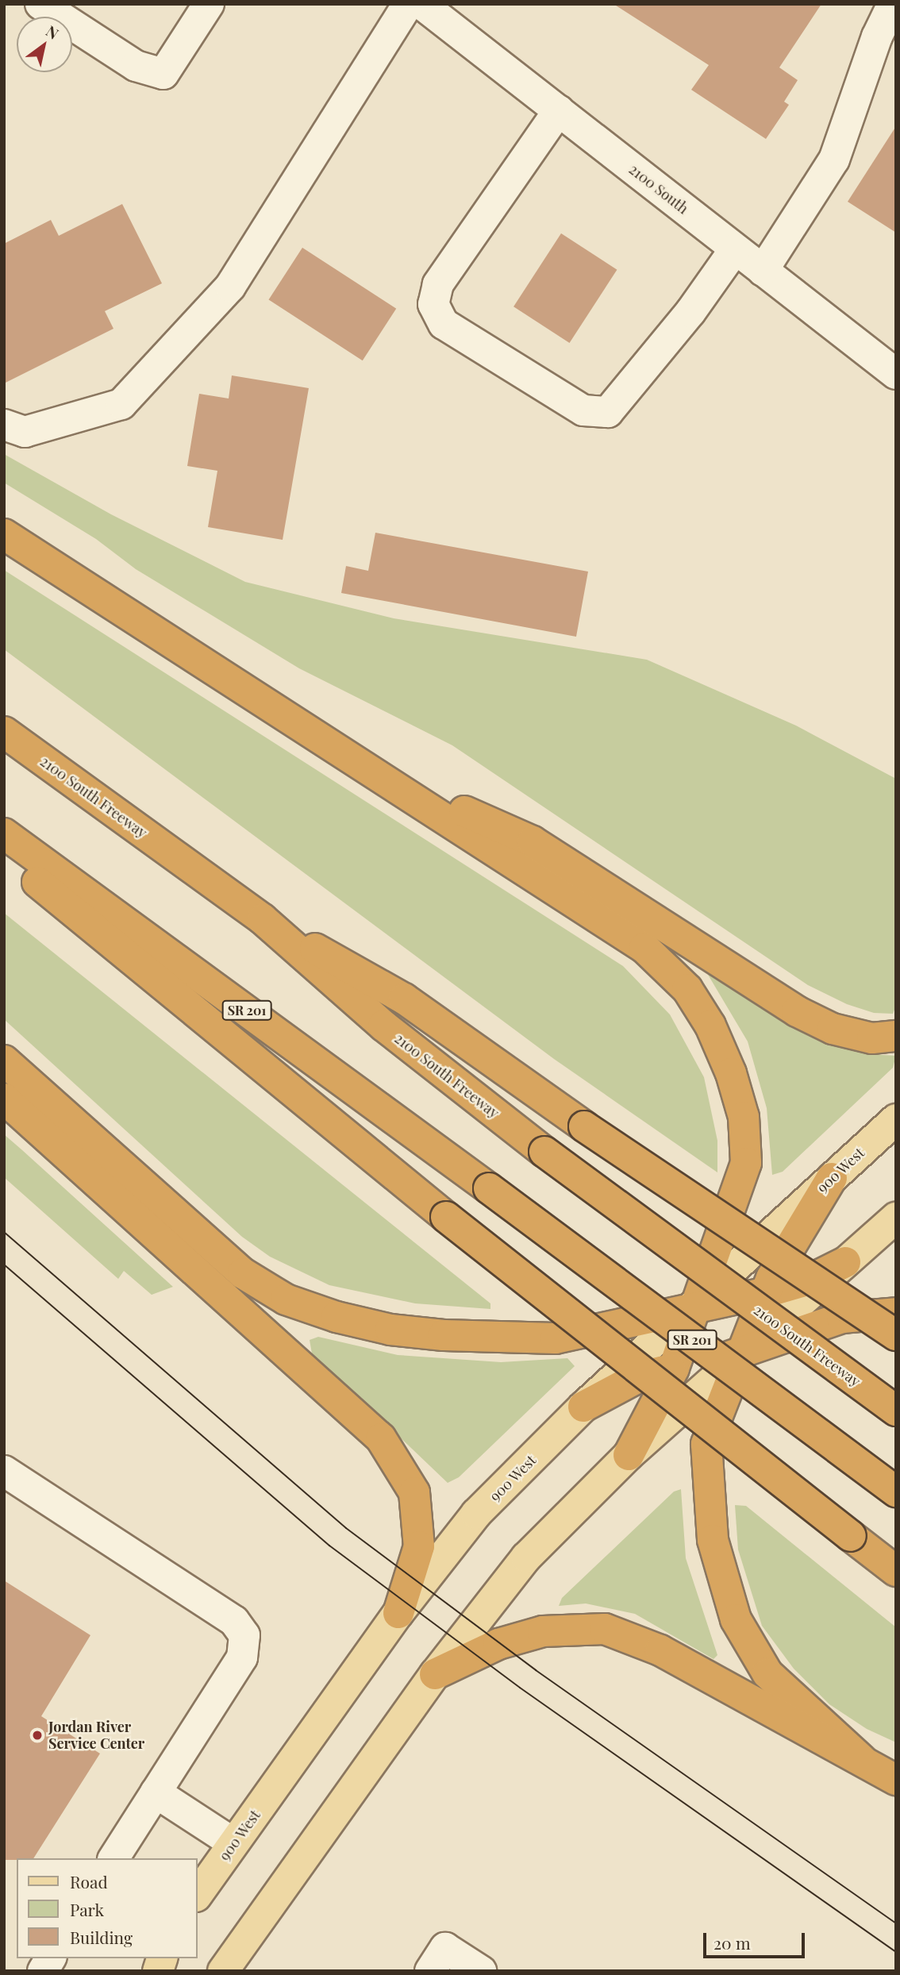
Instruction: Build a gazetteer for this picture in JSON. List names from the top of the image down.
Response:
{
  "streets": {
    "highway": ["2100 South Freeway", "SR 201"],
    "main road": ["900 West"],
    "street": ["2100 South"]
  },
  "places": ["Jordan River Service Center"],
  "legend": ["Road", "Park", "Building"],
  "scale_bar": "20 m",
  "north": "top right"
}
